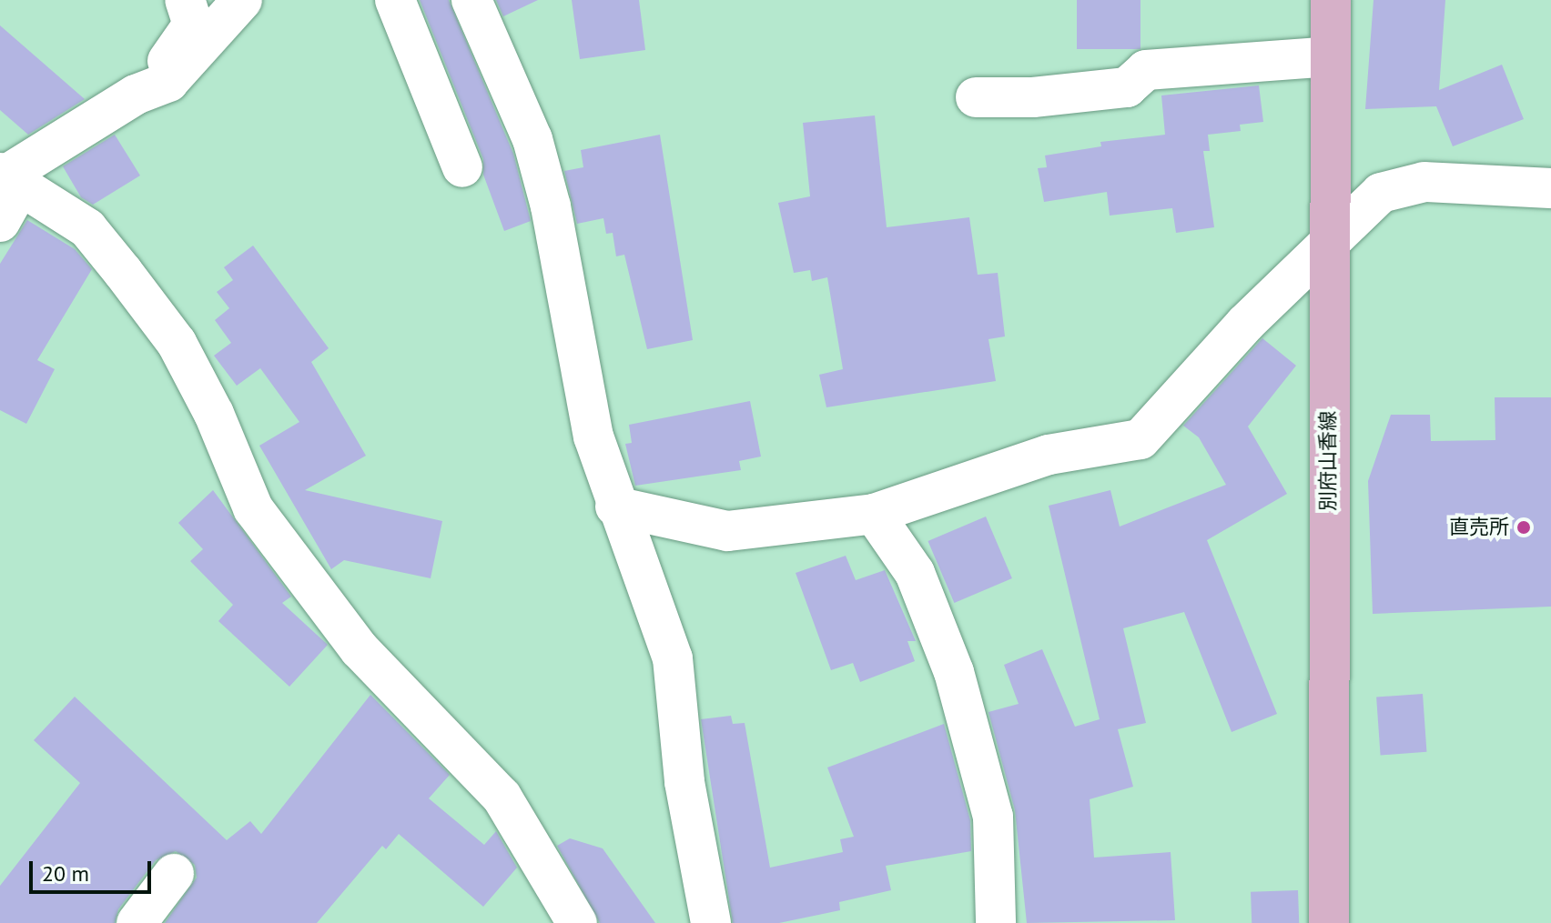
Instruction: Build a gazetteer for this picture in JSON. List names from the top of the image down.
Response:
{
  "streets": {
    "main road": ["別府山香線"]
  },
  "places": ["直売所"],
  "scale_bar": "20 m"
}
